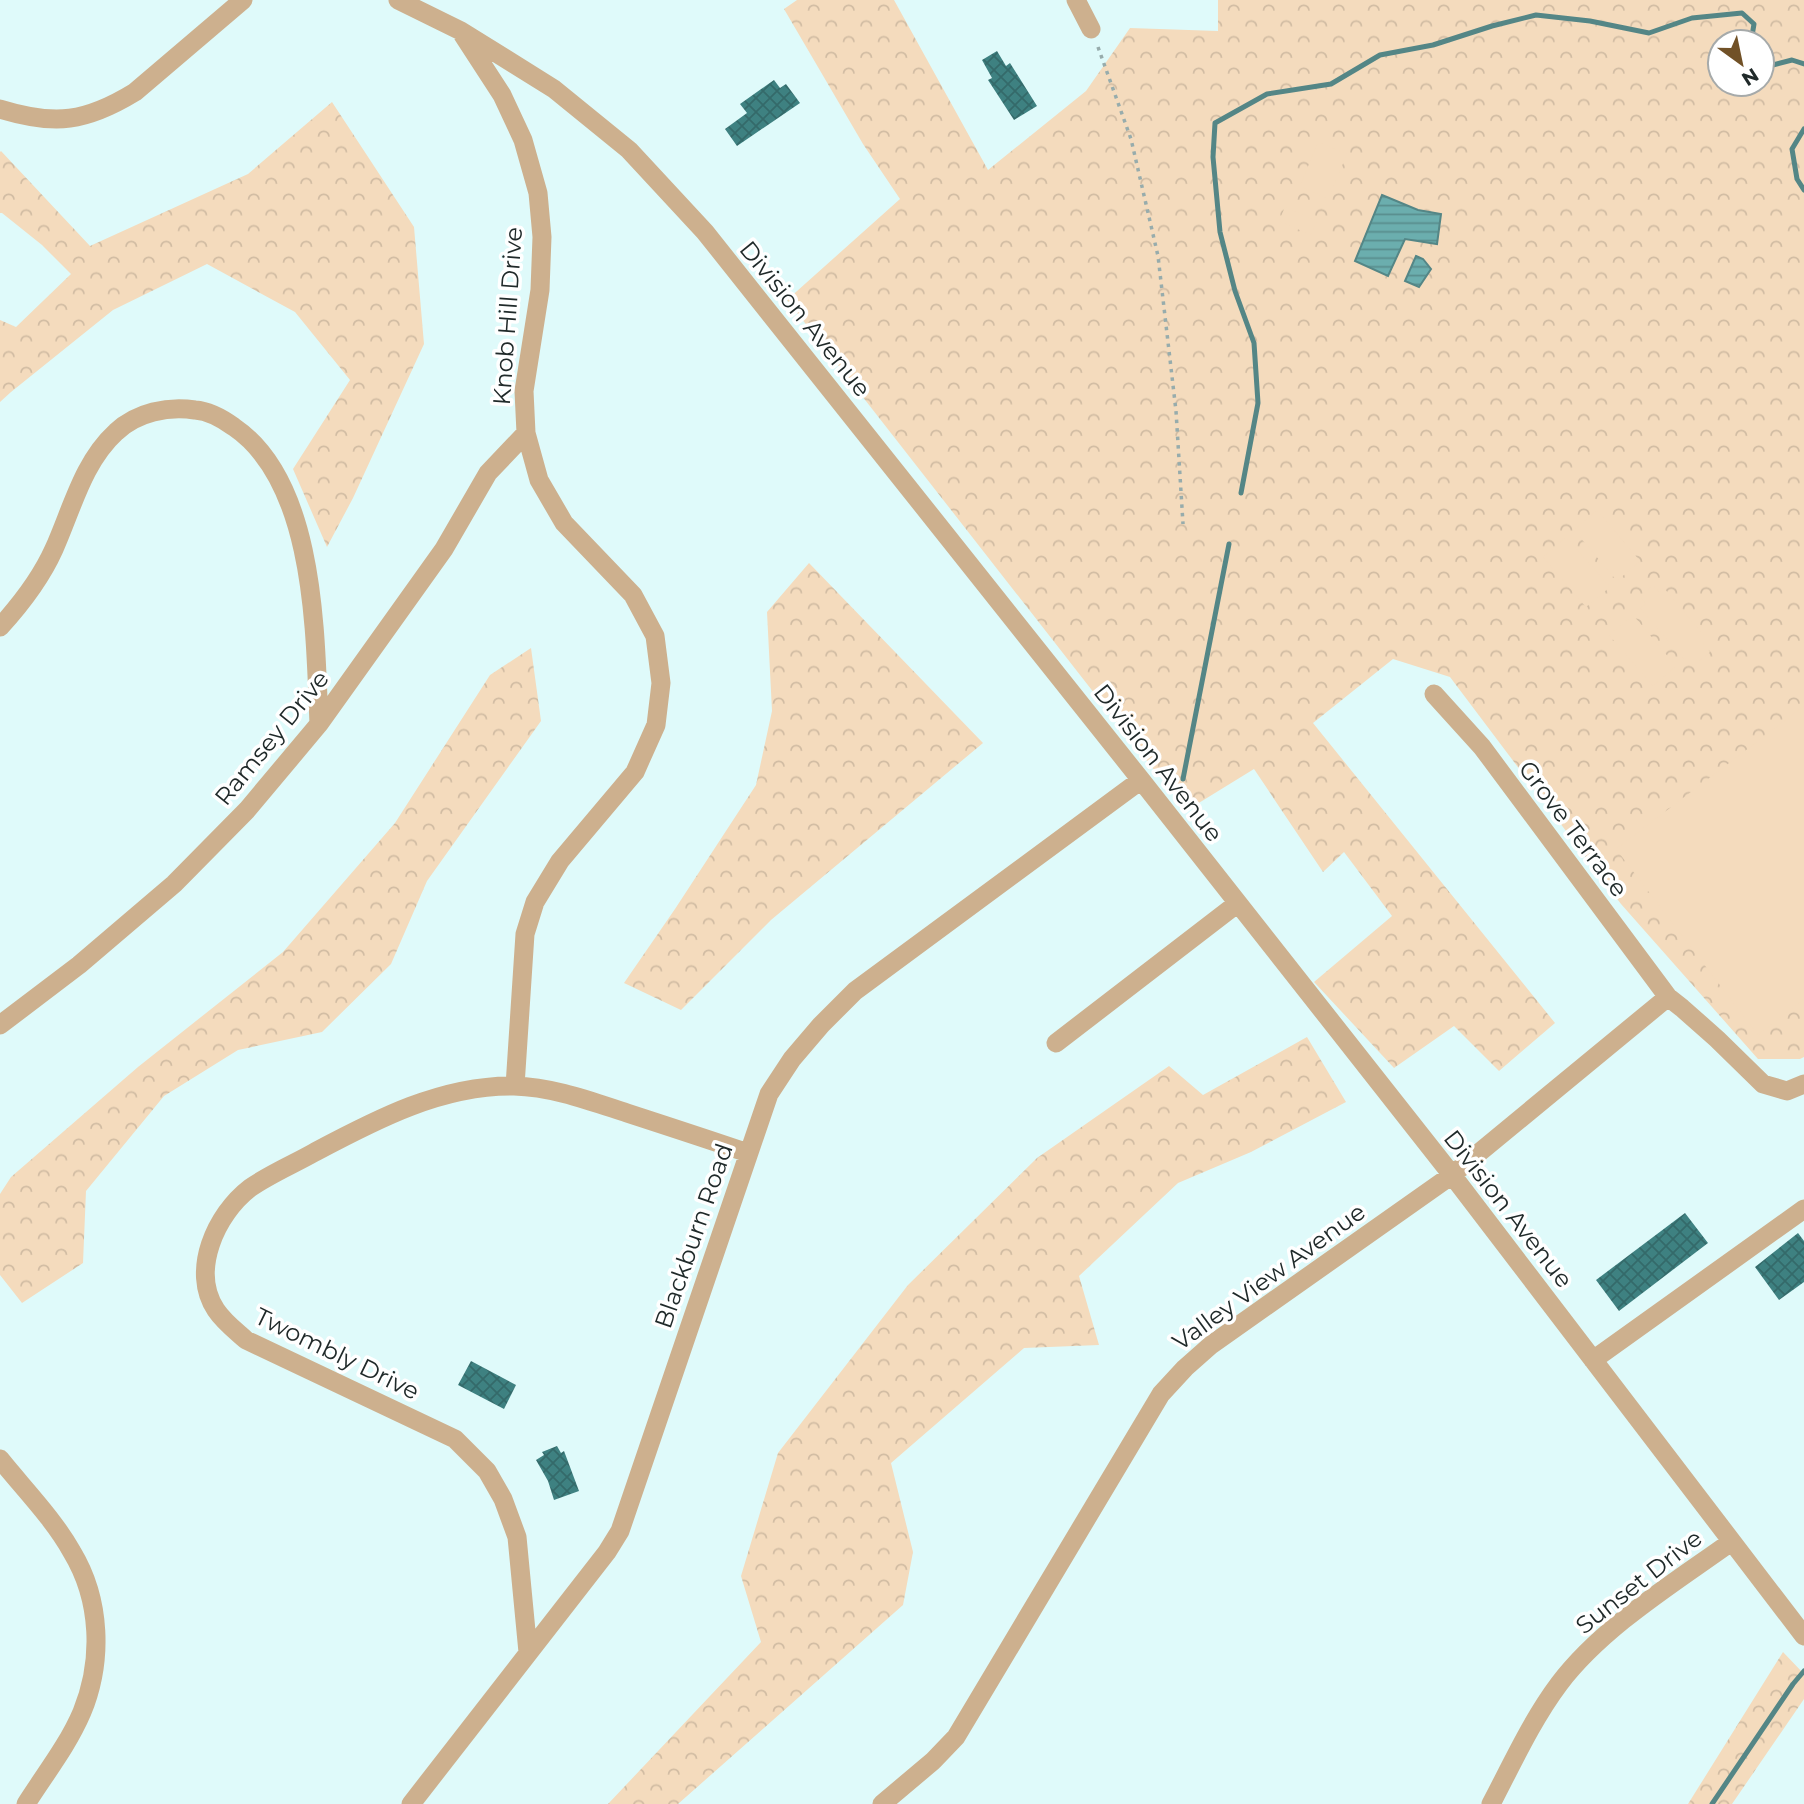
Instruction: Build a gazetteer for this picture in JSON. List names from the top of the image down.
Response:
{
  "streets": {
    "street": [
      "Knob Hill Drive",
      "Division Avenue",
      "Ramsey Drive",
      "Grove Terrace",
      "Blackburn Road",
      "Valley View Avenue",
      "Twombly Drive",
      "Sunset Drive"
    ]
  },
  "crossings": [
    ["Knob Hill Drive", "Division Avenue"],
    ["Knob Hill Drive", "Ramsey Drive"],
    ["Knob Hill Drive", "Twombly Drive"],
    ["Division Avenue", "Blackburn Road"],
    ["Division Avenue", "Valley View Avenue"],
    ["Division Avenue", "Sunset Drive"],
    ["Grove Terrace", "Valley View Avenue"],
    ["Blackburn Road", "Twombly Drive"]
  ],
  "north": "bottom right"
}
